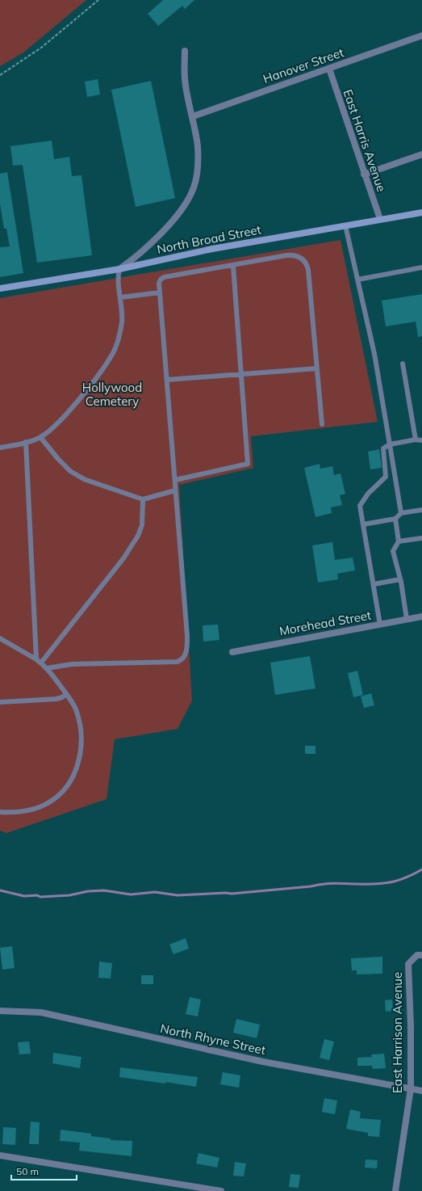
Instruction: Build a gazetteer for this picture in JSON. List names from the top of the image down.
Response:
{
  "streets": {
    "street": [
      "Hanover Street",
      "East Harris Avenue",
      "North Broad Street",
      "Morehead Street",
      "East Harrison Avenue",
      "North Rhyne Street"
    ]
  },
  "crossings": [
    ["Hanover Street", "East Harris Avenue"],
    ["East Harris Avenue", "North Broad Street"],
    ["East Harrison Avenue", "North Rhyne Street"]
  ],
  "parks": ["Hollywood Cemetery"],
  "scale_bar": "50 m"
}
